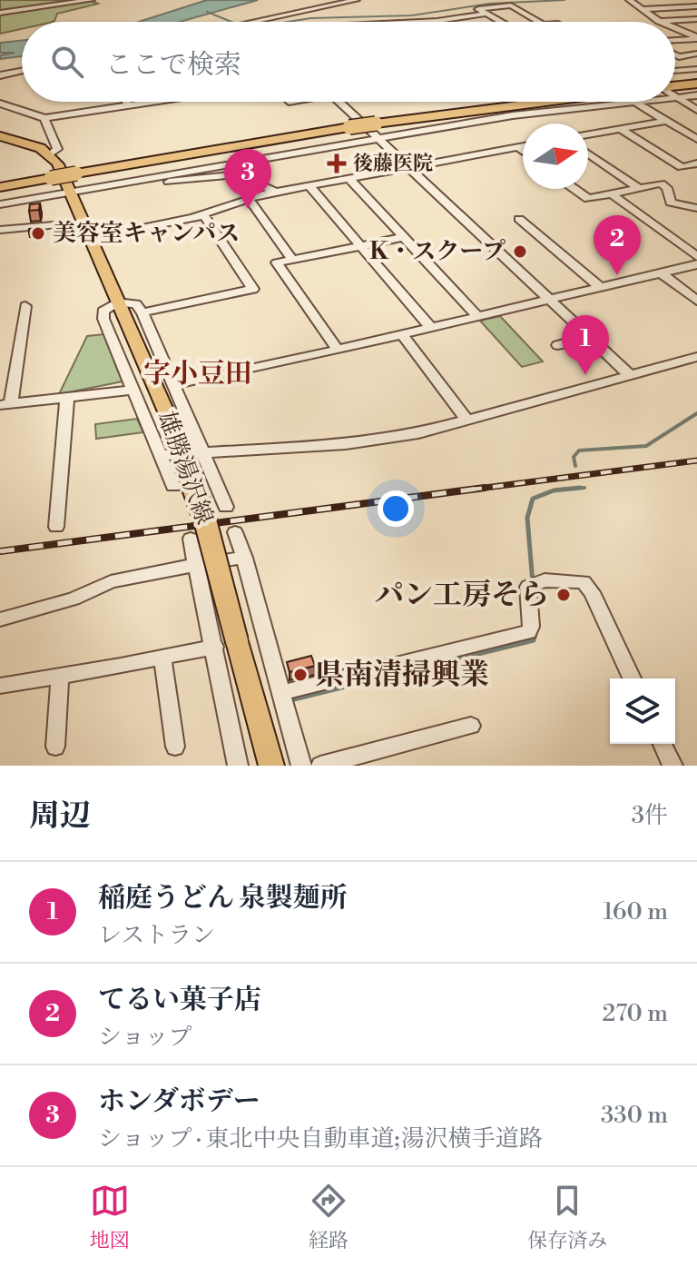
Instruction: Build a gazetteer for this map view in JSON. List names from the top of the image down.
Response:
{
  "streets": {
    "main road": ["雄勝湯沢線"]
  },
  "districts": ["字小豆田"],
  "places": {
    "health": ["後藤医院"],
    "other": [
      "美容室キャンパス",
      "K・スクープ",
      "パン工房そら",
      "県南清掃興業"
    ]
  },
  "north": "right",
  "page": {
    "search": "ここで検索",
    "pins": ["3", "2", "1"],
    "heading": ["周辺", "3件"],
    "list": [
      {
        "mark": "1",
        "name": "稲庭うどん 泉製麺所",
        "note": "レストラン",
        "value": "160 m"
      },
      {
        "mark": "2",
        "name": "てるい菓子店",
        "note": "ショップ",
        "value": "270 m"
      },
      {
        "mark": "3",
        "name": "ホンダボデー",
        "note": "ショップ · 東北中央自動車道;湯沢横手道路",
        "value": "330 m"
      }
    ],
    "nav": ["地図", "経路", "保存済み"]
  }
}
